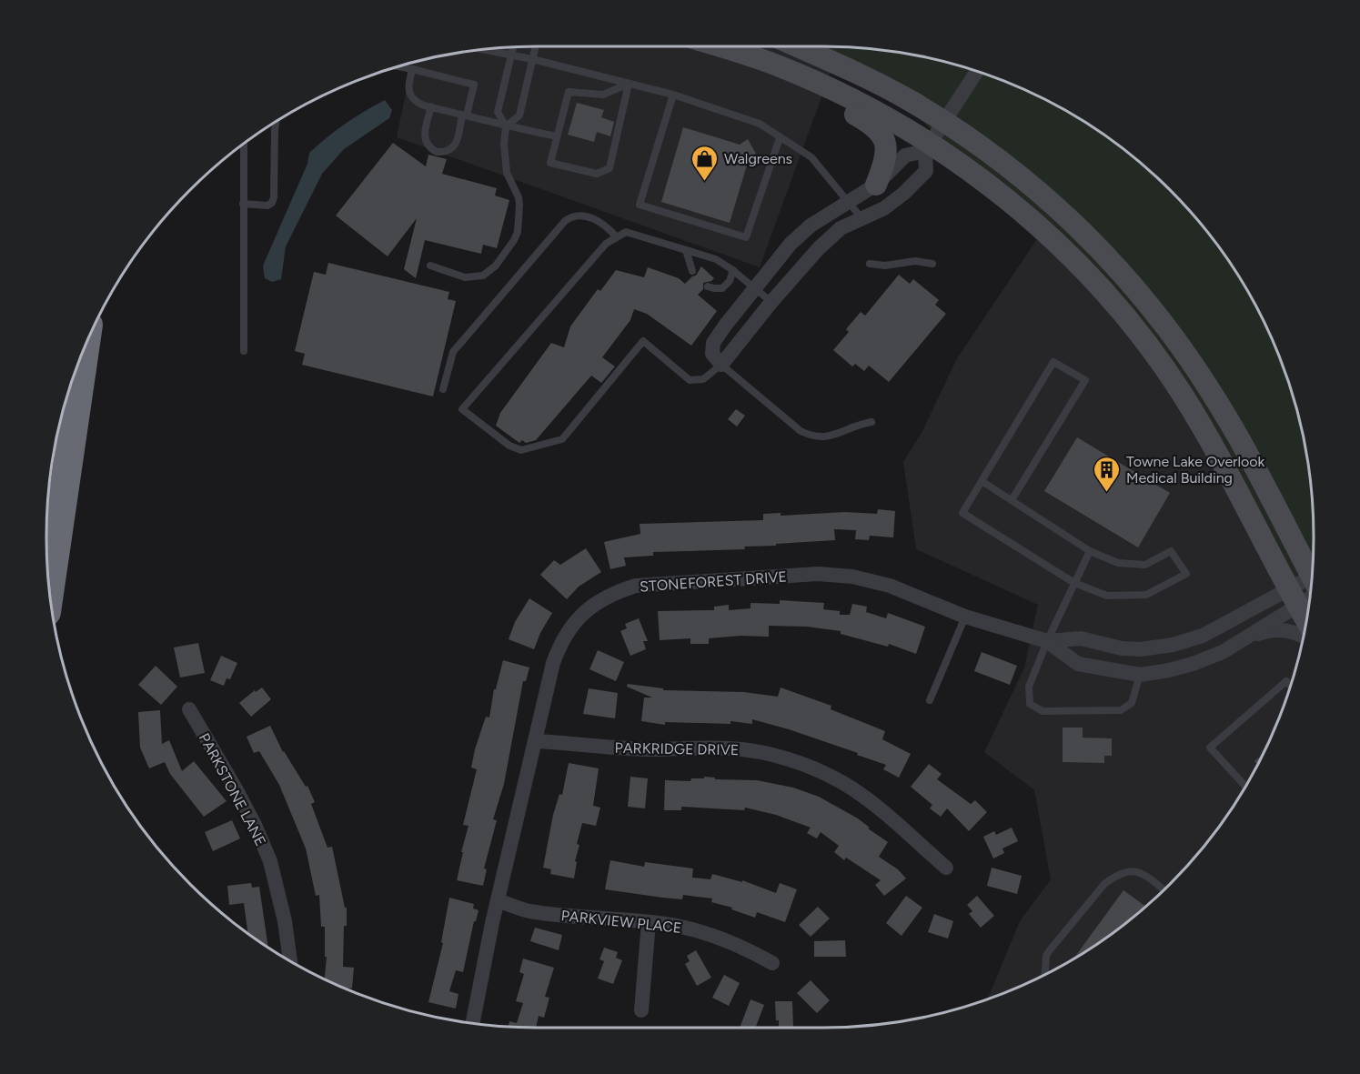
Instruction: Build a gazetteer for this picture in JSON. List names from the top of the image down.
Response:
{
  "streets": {
    "street": [
      "STONEFOREST DRIVE",
      "PARKRIDGE DRIVE",
      "PARKSTONE LANE",
      "PARKVIEW PLACE"
    ]
  },
  "crossings": [
    ["STONEFOREST DRIVE", "PARKRIDGE DRIVE"],
    ["STONEFOREST DRIVE", "PARKVIEW PLACE"]
  ],
  "places": {
    "shop": ["Walgreens"],
    "building": ["Towne Lake Overlook Medical Building"]
  }
}
